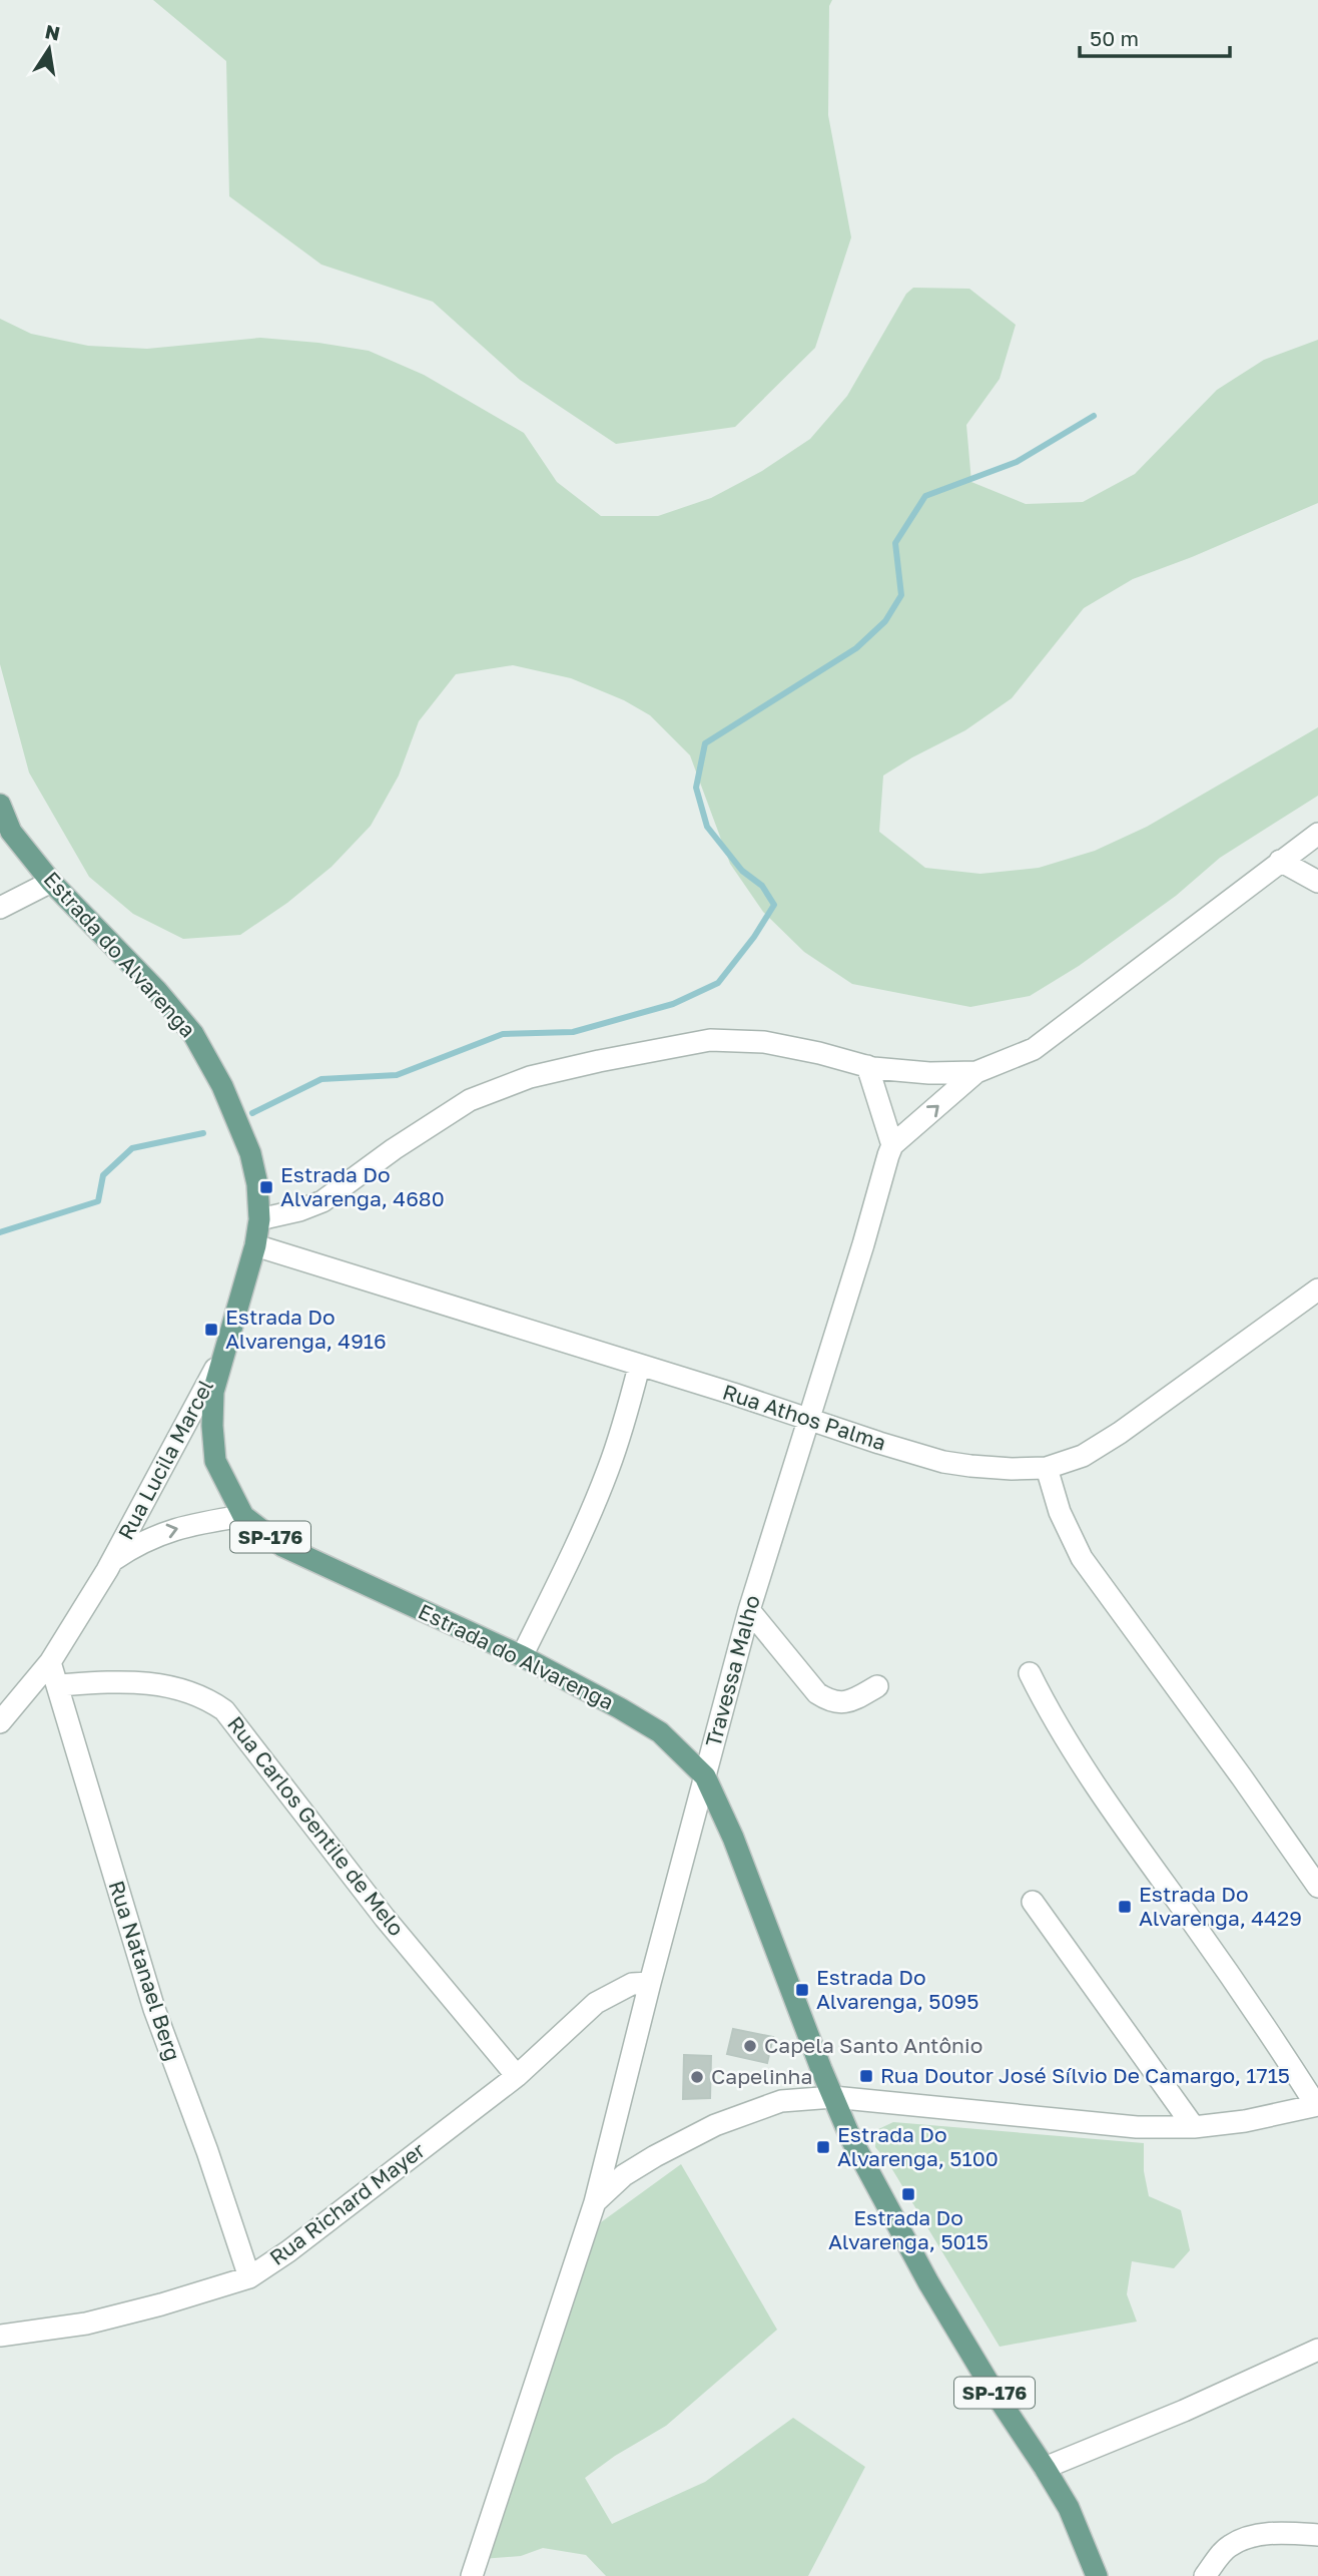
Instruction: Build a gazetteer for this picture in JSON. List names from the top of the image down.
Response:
{
  "streets": {
    "main road": ["Estrada do Alvarenga", "SP-176"],
    "street": [
      "Rua Athos Palma",
      "Rua Lucila Marcel",
      "Travessa Malho",
      "Rua Carlos Gentile de Melo",
      "Rua Natanael Berg",
      "Rua Richard Mayer"
    ]
  },
  "crossings": [
    ["Estrada do Alvarenga", "Rua Athos Palma"],
    ["Estrada do Alvarenga", "Rua Lucila Marcel"],
    ["Estrada do Alvarenga", "Travessa Malho"],
    ["Rua Athos Palma", "Travessa Malho"],
    ["Rua Lucila Marcel", "Rua Natanael Berg"],
    ["Travessa Malho", "Rua Richard Mayer"],
    ["Rua Carlos Gentile de Melo", "Rua Natanael Berg"],
    ["Rua Carlos Gentile de Melo", "Rua Richard Mayer"],
    ["Rua Natanael Berg", "Rua Richard Mayer"]
  ],
  "places": {
    "transit": [
      "Estrada Do Alvarenga, 4680",
      "Estrada Do Alvarenga, 4916",
      "Estrada Do Alvarenga, 4429",
      "Estrada Do Alvarenga, 5095",
      "Rua Doutor José Sílvio De Camargo, 1715",
      "Estrada Do Alvarenga, 5100",
      "Estrada Do Alvarenga, 5015"
    ],
    "other": ["Capela Santo Antônio", "Capelinha"]
  },
  "scale_bar": "50 m",
  "north": "top"
}
